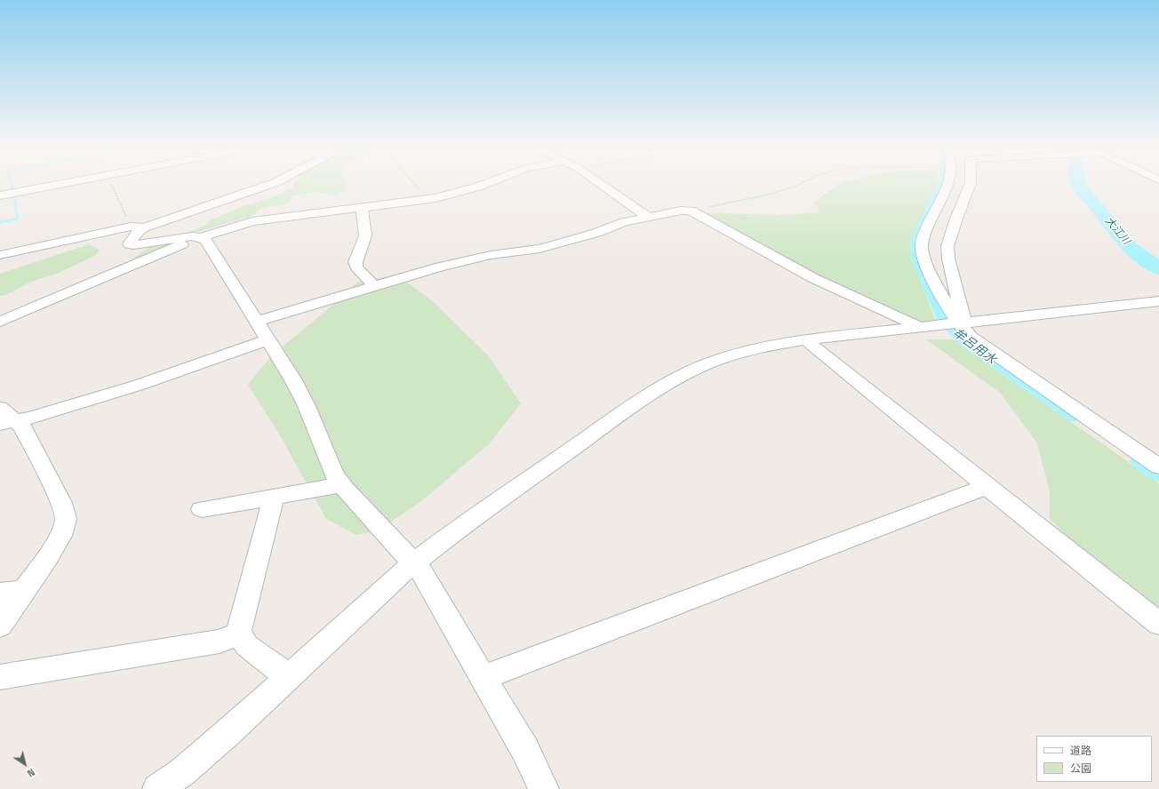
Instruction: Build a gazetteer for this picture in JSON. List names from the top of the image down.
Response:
{
  "water": ["大江川", "牟呂用水"],
  "legend": ["道路", "公園"],
  "north": "bottom right"
}
